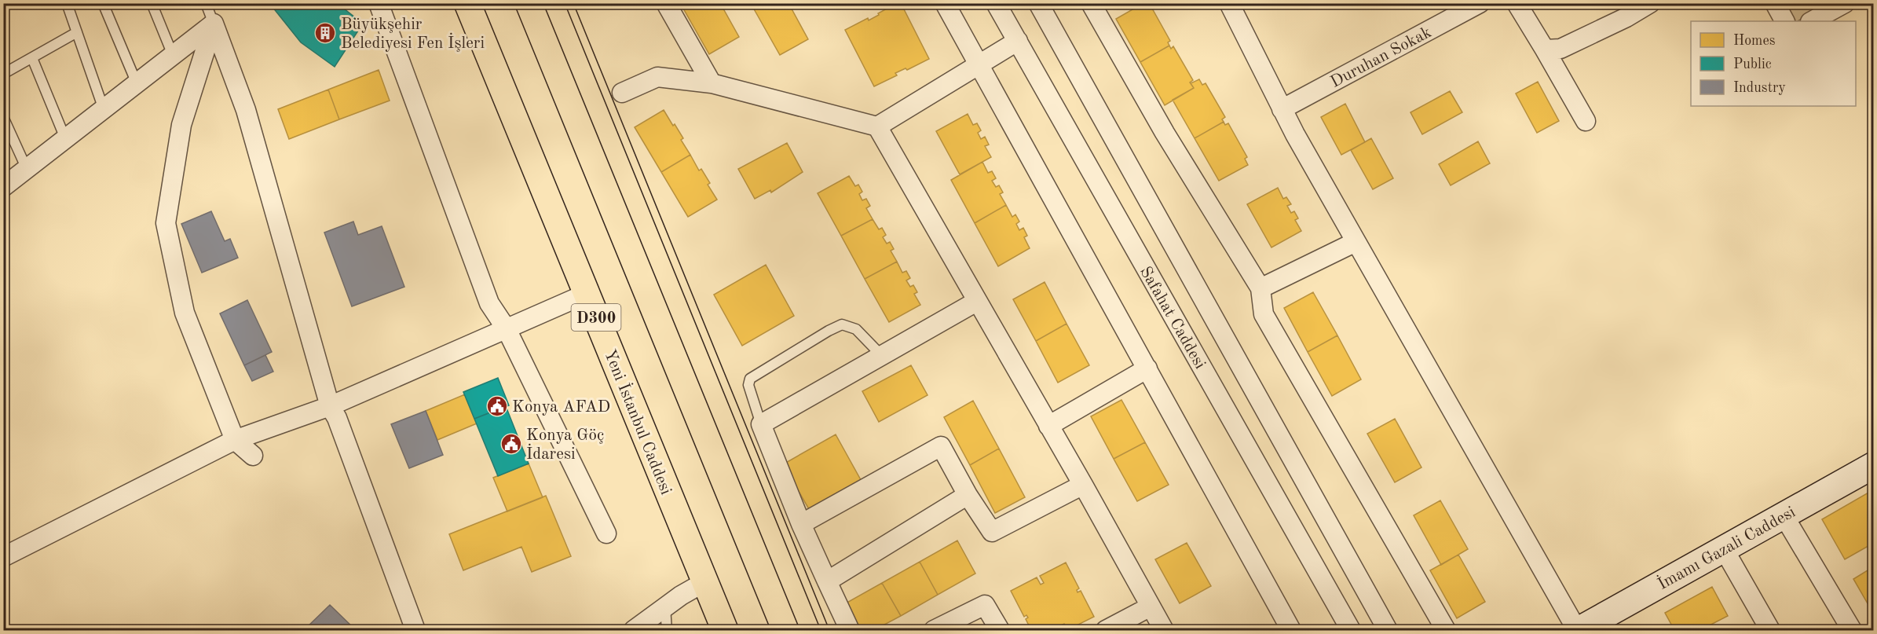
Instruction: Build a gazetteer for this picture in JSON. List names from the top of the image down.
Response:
{
  "streets": {
    "highway": ["D300", "Yeni İstanbul Caddesi"],
    "street": ["Duruhan Sokak", "Safahat Caddesi", "İmamı Gazali Caddesi"]
  },
  "places": {
    "building": ["Büyükşehir Belediyesi Fen İşleri"],
    "public building": ["Konya AFAD", "Konya Göç İdaresi"]
  },
  "legend": ["Homes", "Public", "Industry"]
}
